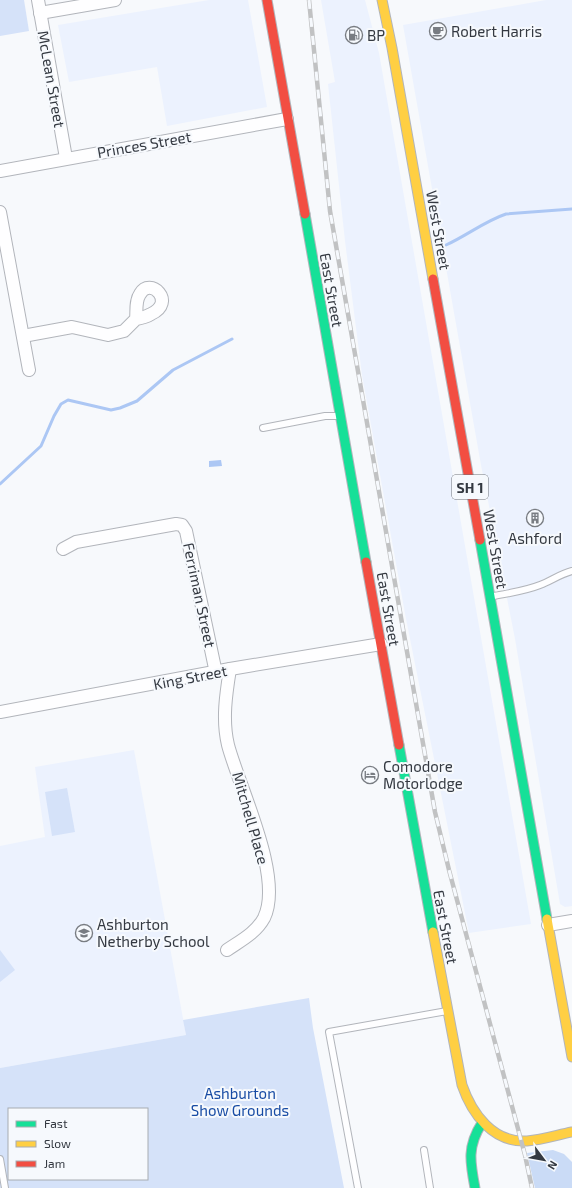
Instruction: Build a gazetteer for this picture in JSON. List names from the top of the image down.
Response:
{
  "streets": {
    "main road": ["West Street", "East Street", "SH 1"],
    "street": [
      "McLean Street",
      "Princes Street",
      "Ferriman Street",
      "King Street",
      "Mitchell Place"
    ]
  },
  "crossings": [
    ["McLean Street", "Princes Street"],
    ["Princes Street", "East Street"],
    ["East Street", "King Street"],
    ["Ferriman Street", "King Street"],
    ["King Street", "Mitchell Place"]
  ],
  "parks": ["Ashburton Show Grounds"],
  "places": {
    "cafe": ["Robert Harris"],
    "fuel station": ["BP"],
    "building": ["Ashford"],
    "hotel": ["Comodore Motorlodge"],
    "school or university": ["Ashburton Netherby School"]
  },
  "legend": ["Fast", "Slow", "Jam"],
  "north": "bottom right"
}
